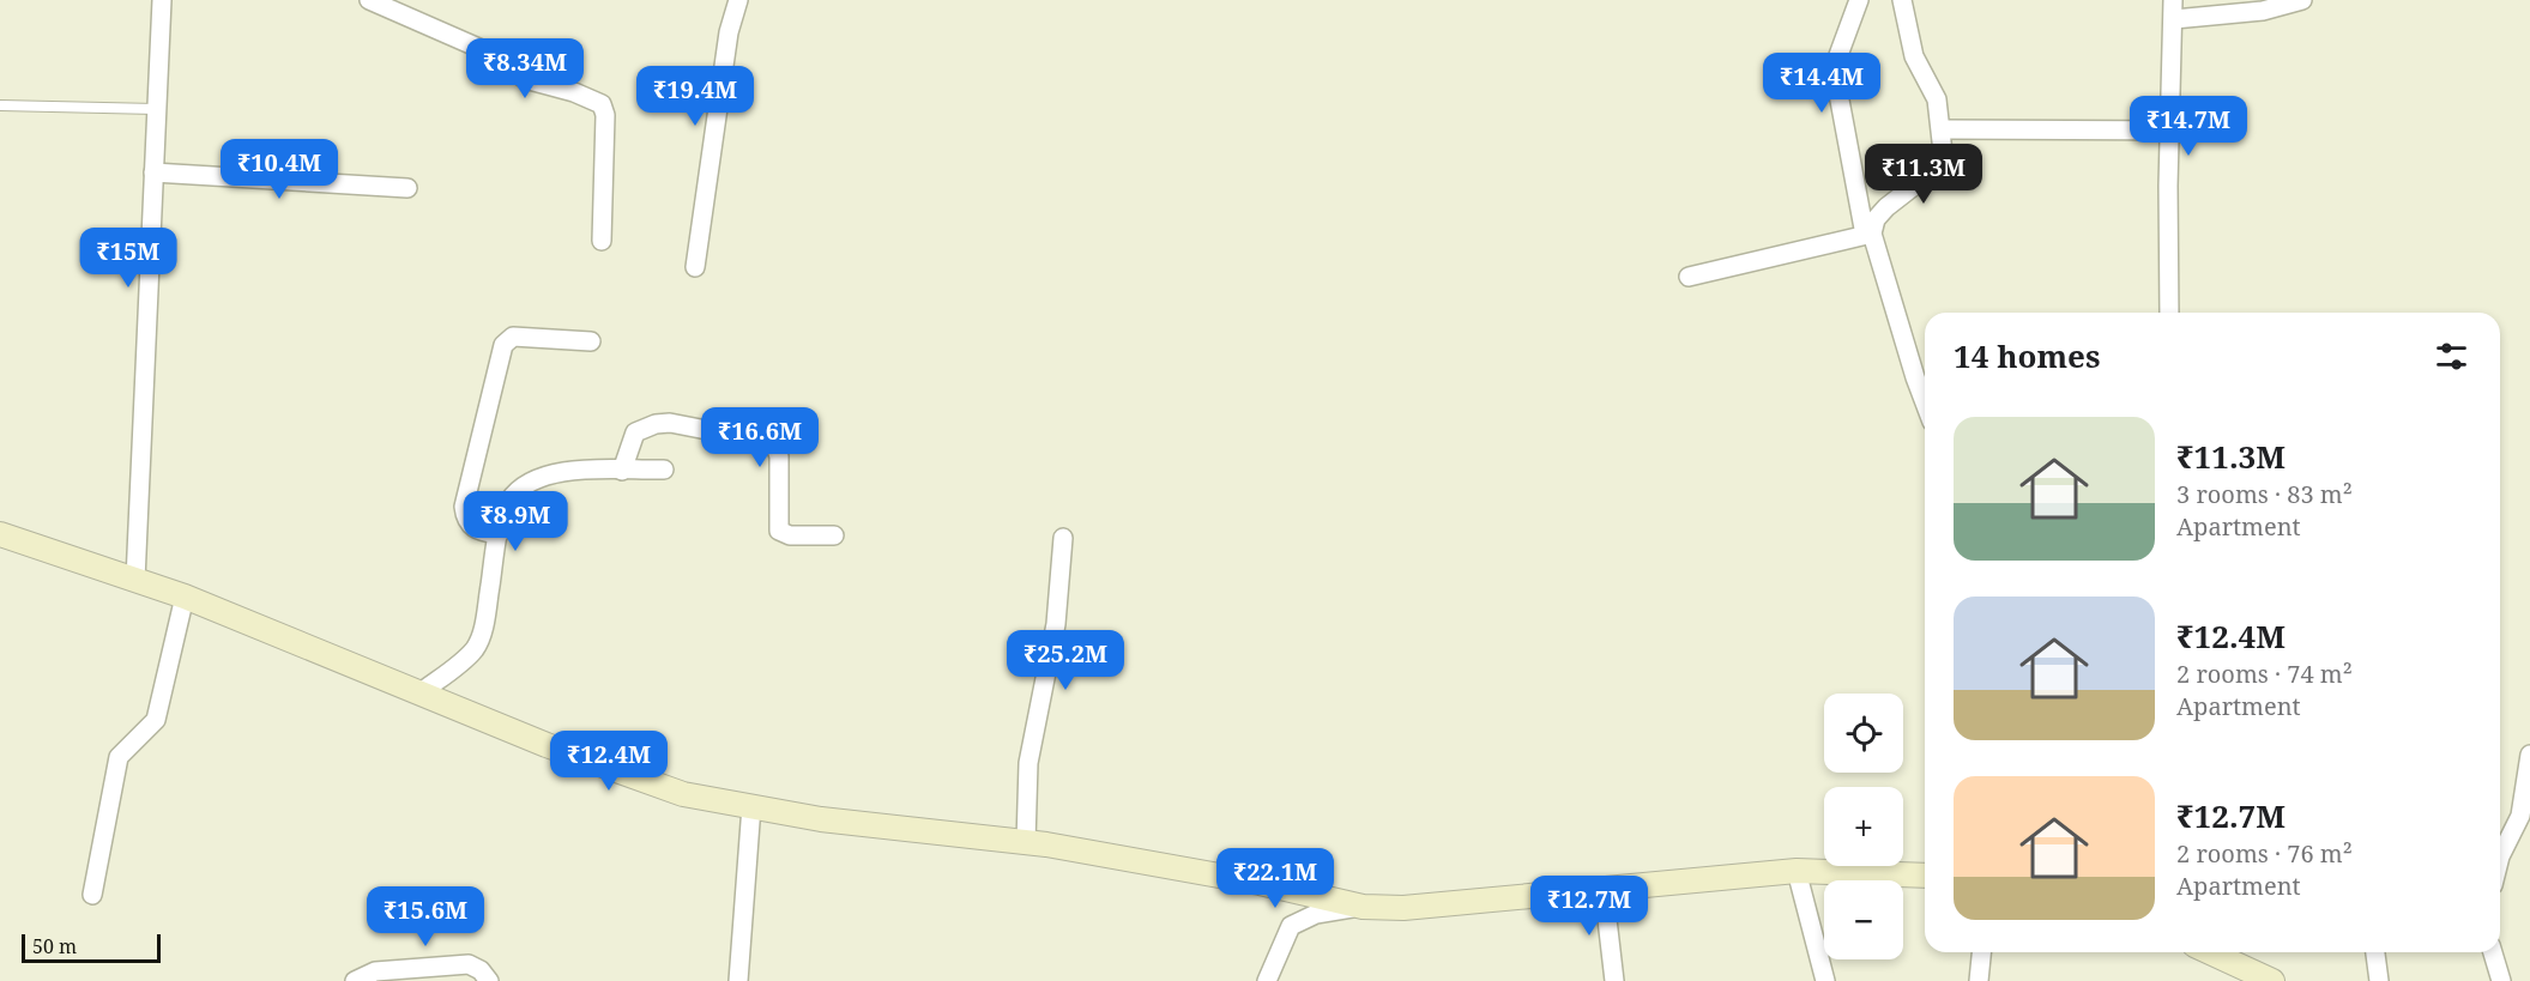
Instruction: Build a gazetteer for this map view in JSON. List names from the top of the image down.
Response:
{
  "scale_bar": "50 m",
  "page": {
    "price": [
      "₹8.34M",
      "₹14.4M",
      "₹19.4M",
      "₹14.7M",
      "₹10.4M",
      "₹11.3M",
      "₹15M",
      "₹16.6M",
      "₹8.9M",
      "₹25.2M",
      "₹12.4M",
      "₹22.1M",
      "₹12.7M",
      "₹15.6M"
    ],
    "heading": "14 homes",
    "list": [
      {
        "name": "₹11.3M",
        "note": "3 rooms · 83 m² · Apartment"
      },
      {
        "name": "₹12.4M",
        "note": "2 rooms · 74 m² · Apartment"
      },
      {
        "name": "₹12.7M",
        "note": "2 rooms · 76 m² · Apartment"
      }
    ],
    "map_buttons": ["+", "−"],
    "scale": "50 m"
  }
}
